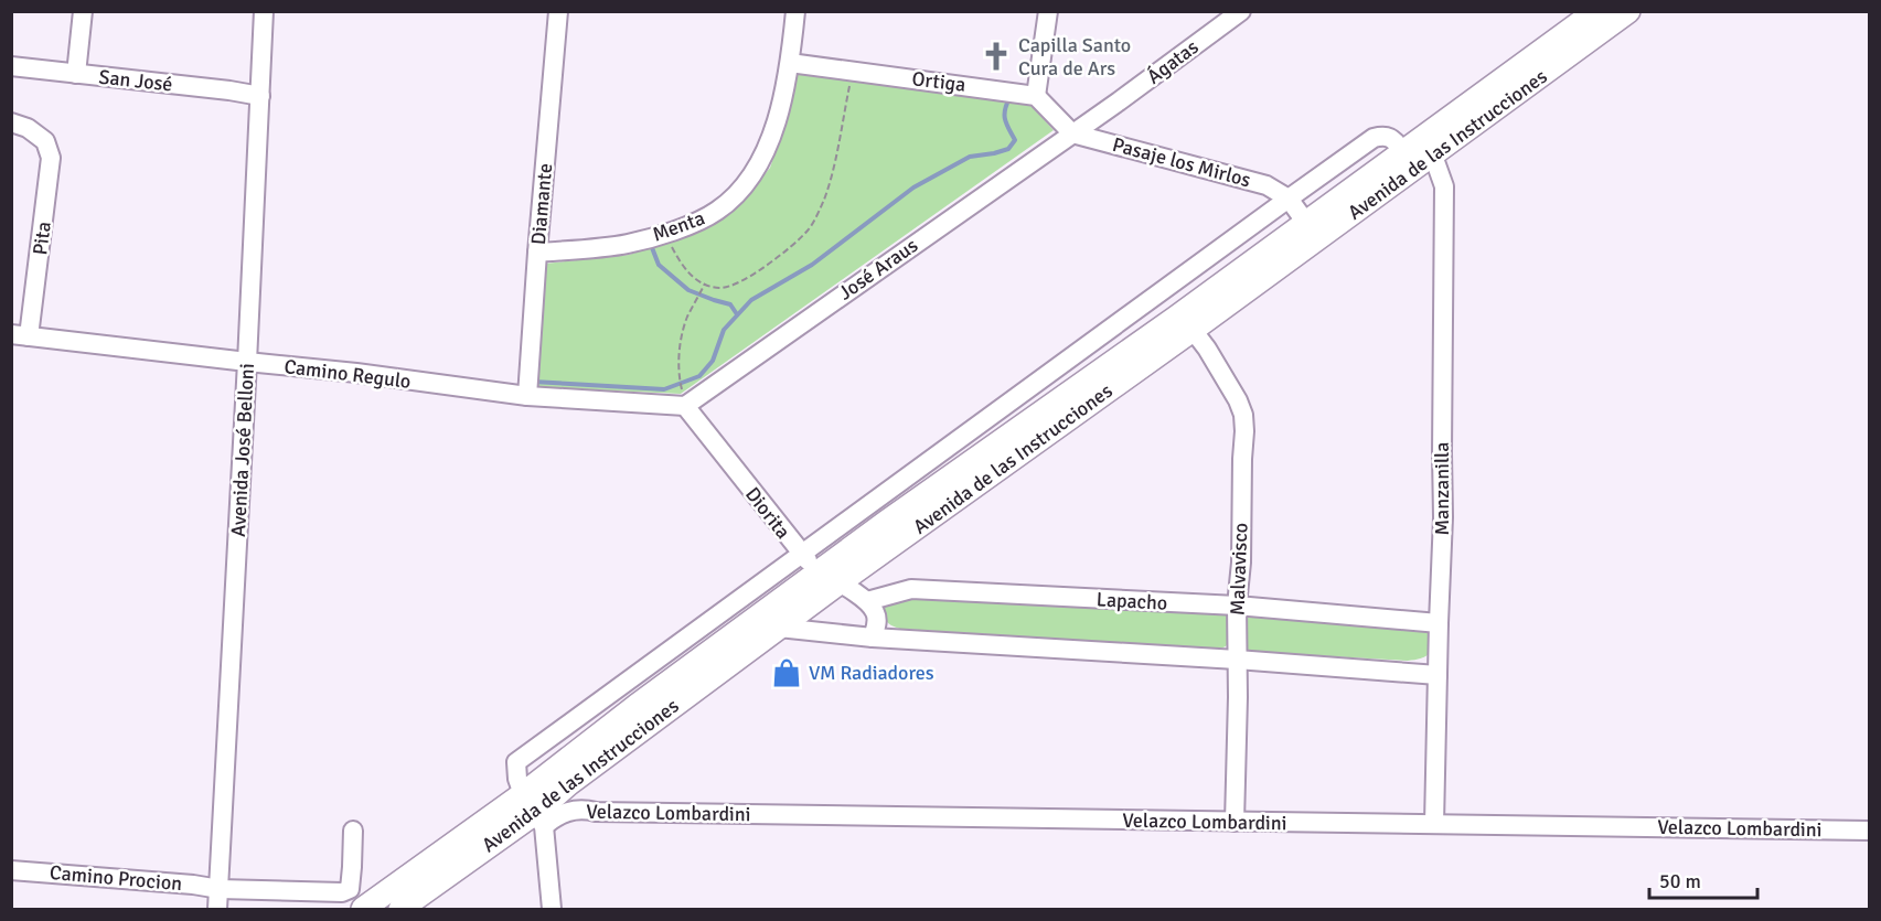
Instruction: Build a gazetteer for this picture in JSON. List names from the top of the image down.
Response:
{
  "streets": {
    "main road": ["Avenida de las Instrucciones"],
    "street": [
      "Ágatas",
      "San José",
      "Ortiga",
      "Pasaje los Mirlos",
      "Diamante",
      "Menta",
      "Pita",
      "José Araus",
      "Camino Regulo",
      "Avenida José Belloni",
      "Manzanilla",
      "Diorita",
      "Malvavisco",
      "Lapacho",
      "Velazco Lombardini",
      "Camino Procion"
    ]
  },
  "crossings": [
    ["Ágatas", "Pasaje los Mirlos"],
    ["Ágatas", "José Araus"],
    ["San José", "Avenida José Belloni"],
    ["Ortiga", "Menta"],
    ["Avenida de las Instrucciones", "Pasaje los Mirlos"],
    ["Avenida de las Instrucciones", "Manzanilla"],
    ["Avenida de las Instrucciones", "Diorita"],
    ["Avenida de las Instrucciones", "Malvavisco"],
    ["Avenida de las Instrucciones", "Velazco Lombardini"],
    ["Pasaje los Mirlos", "José Araus"],
    ["Diamante", "Menta"],
    ["Diamante", "Camino Regulo"],
    ["Pita", "Camino Regulo"],
    ["José Araus", "Camino Regulo"],
    ["José Araus", "Diorita"],
    ["Camino Regulo", "Avenida José Belloni"],
    ["Camino Regulo", "Diorita"],
    ["Avenida José Belloni", "Camino Procion"],
    ["Manzanilla", "Lapacho"],
    ["Manzanilla", "Velazco Lombardini"],
    ["Diorita", "Lapacho"],
    ["Malvavisco", "Lapacho"],
    ["Malvavisco", "Velazco Lombardini"]
  ],
  "places": {
    "church": ["Capilla Santo Cura de Ars"],
    "shop": ["VM Radiadores"]
  },
  "scale_bar": "50 m"
}
